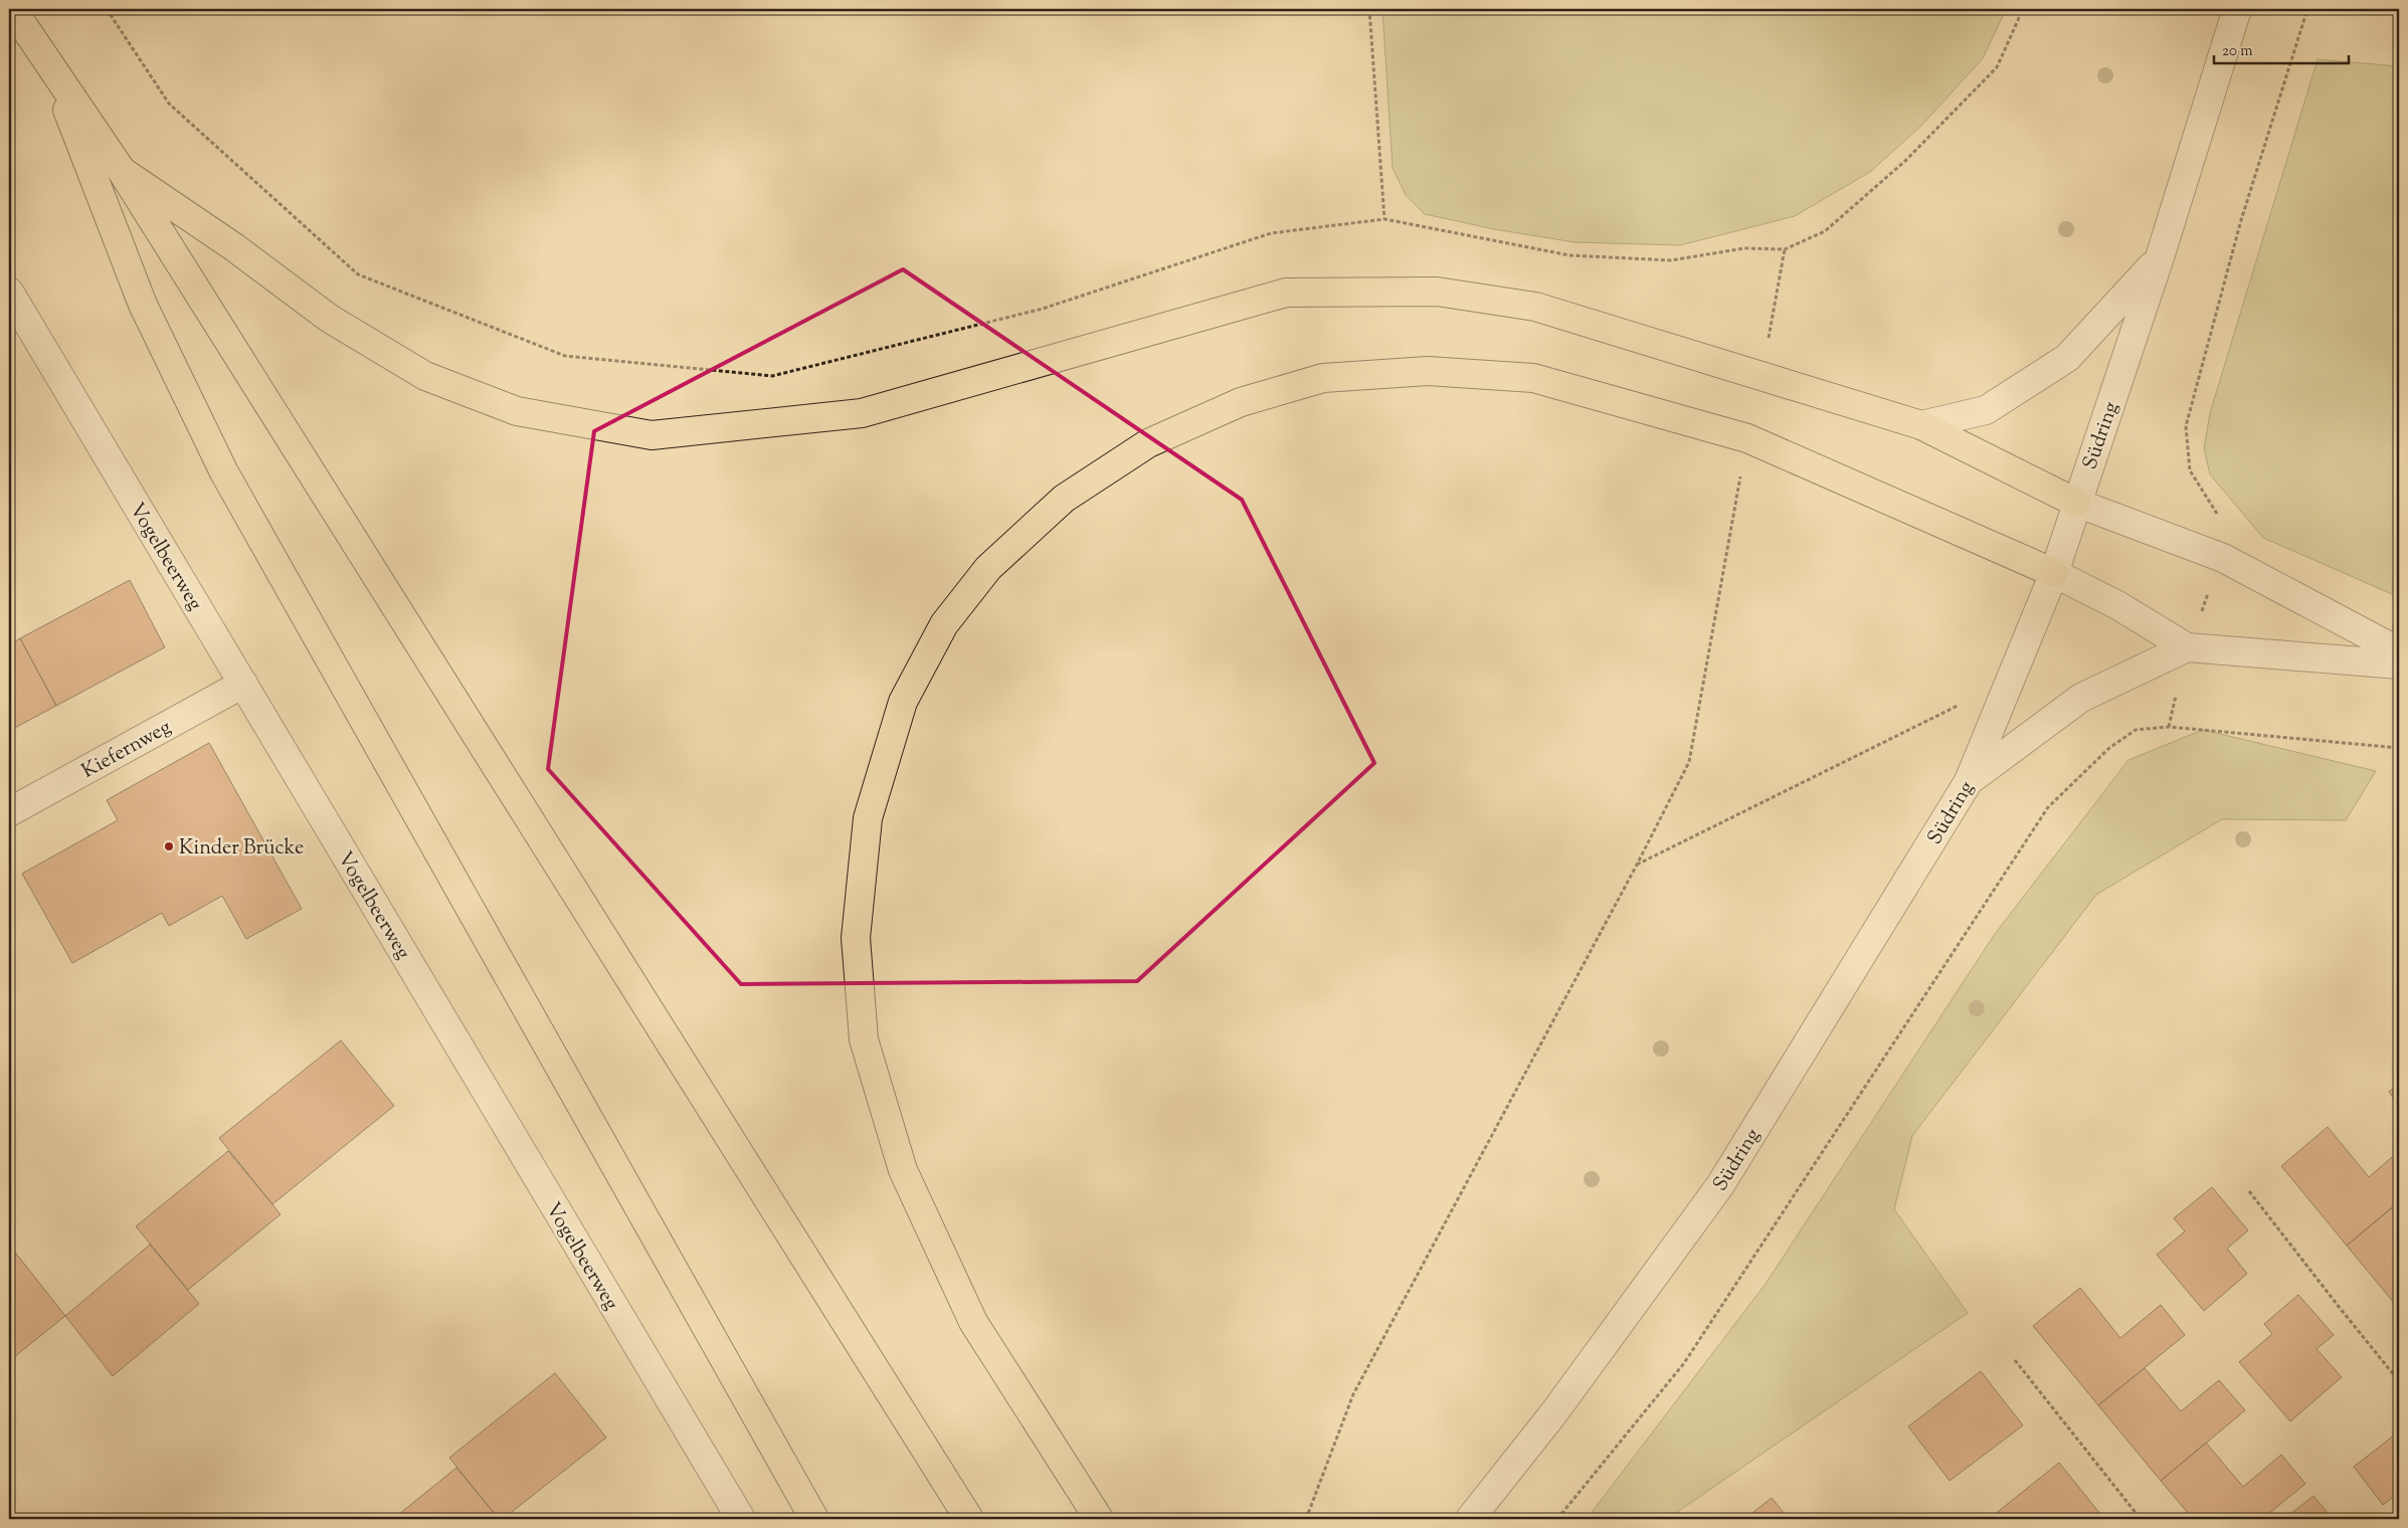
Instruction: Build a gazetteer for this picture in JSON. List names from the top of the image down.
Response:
{
  "streets": {
    "street": ["Südring", "Vogelbeerweg", "Kiefernweg"]
  },
  "crossings": [
    ["Vogelbeerweg", "Kiefernweg"]
  ],
  "places": ["Kinder Brücke"],
  "scale_bar": "20 m"
}
